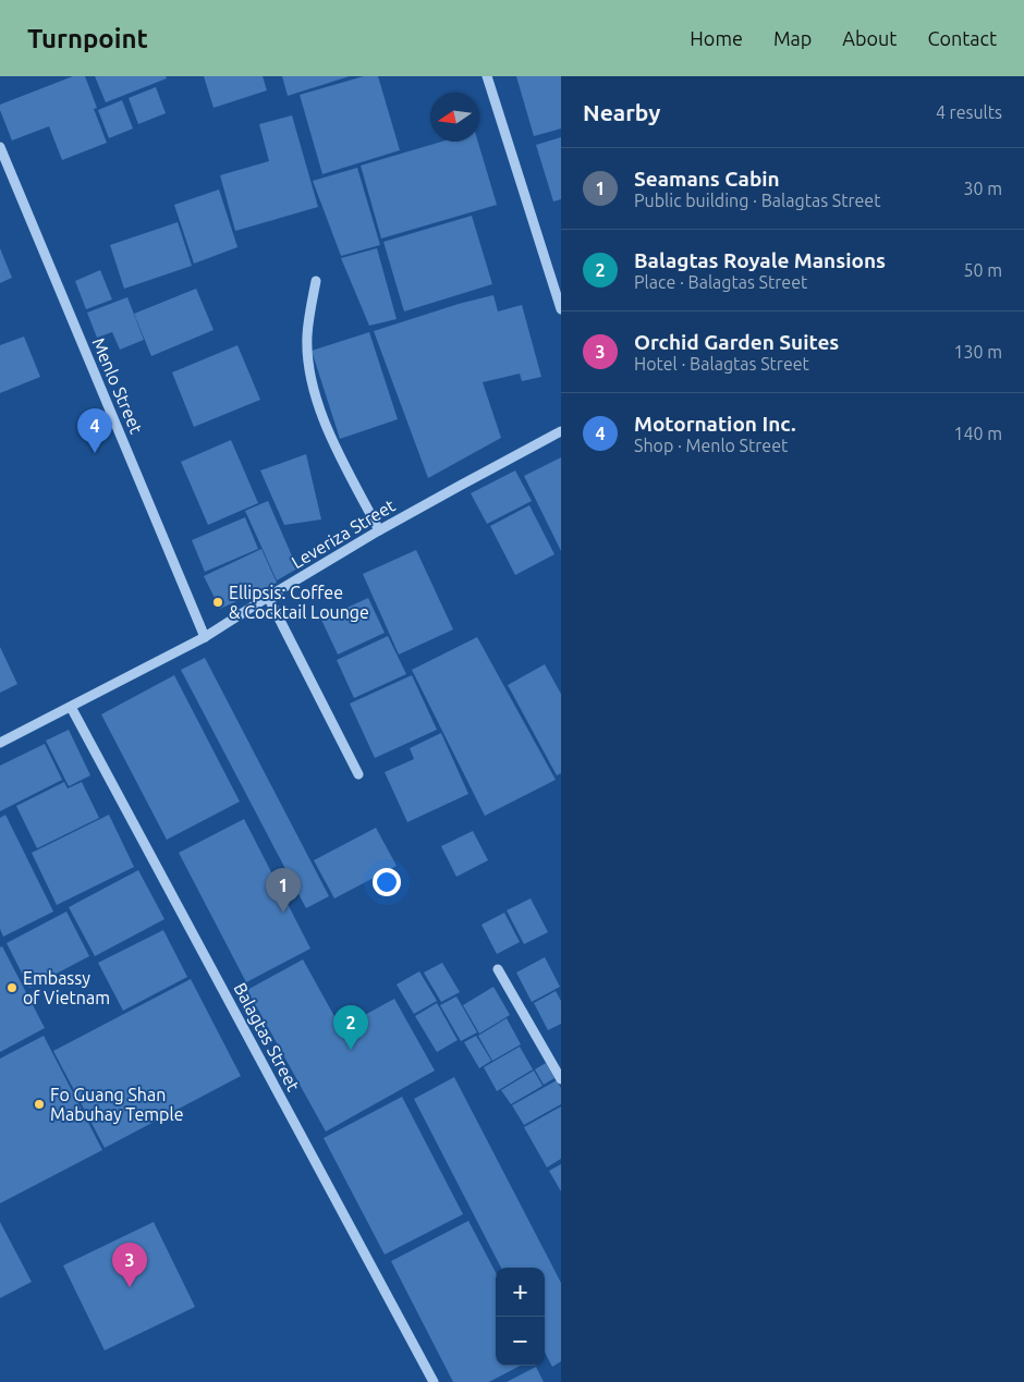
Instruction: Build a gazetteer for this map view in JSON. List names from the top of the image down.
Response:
{
  "streets": {
    "street": ["Menlo Street", "Leveriza Street", "Balagtas Street"]
  },
  "crossings": [
    ["Menlo Street", "Leveriza Street"],
    ["Leveriza Street", "Balagtas Street"]
  ],
  "places": ["Ellipsis: Coffee & Cocktail Lounge", "Embassy of Vietnam", "Fo Guang Shan Mabuhay Temple"],
  "north": "left",
  "page": {
    "header": "Turnpoint",
    "nav": [
      "Home",
      "Map",
      "About",
      "Contact"
    ],
    "heading": ["Nearby", "4 results"],
    "list": [
      {
        "mark": "1",
        "name": "Seamans Cabin",
        "note": "Public building · Balagtas Street",
        "value": "30 m"
      },
      {
        "mark": "2",
        "name": "Balagtas Royale Mansions",
        "note": "Place · Balagtas Street",
        "value": "50 m"
      },
      {
        "mark": "3",
        "name": "Orchid Garden Suites",
        "note": "Hotel · Balagtas Street",
        "value": "130 m"
      },
      {
        "mark": "4",
        "name": "Motornation Inc.",
        "note": "Shop · Menlo Street",
        "value": "140 m"
      }
    ],
    "pins": [
      "4",
      "1",
      "2",
      "3"
    ],
    "map_buttons": ["+", "−"]
  }
}
